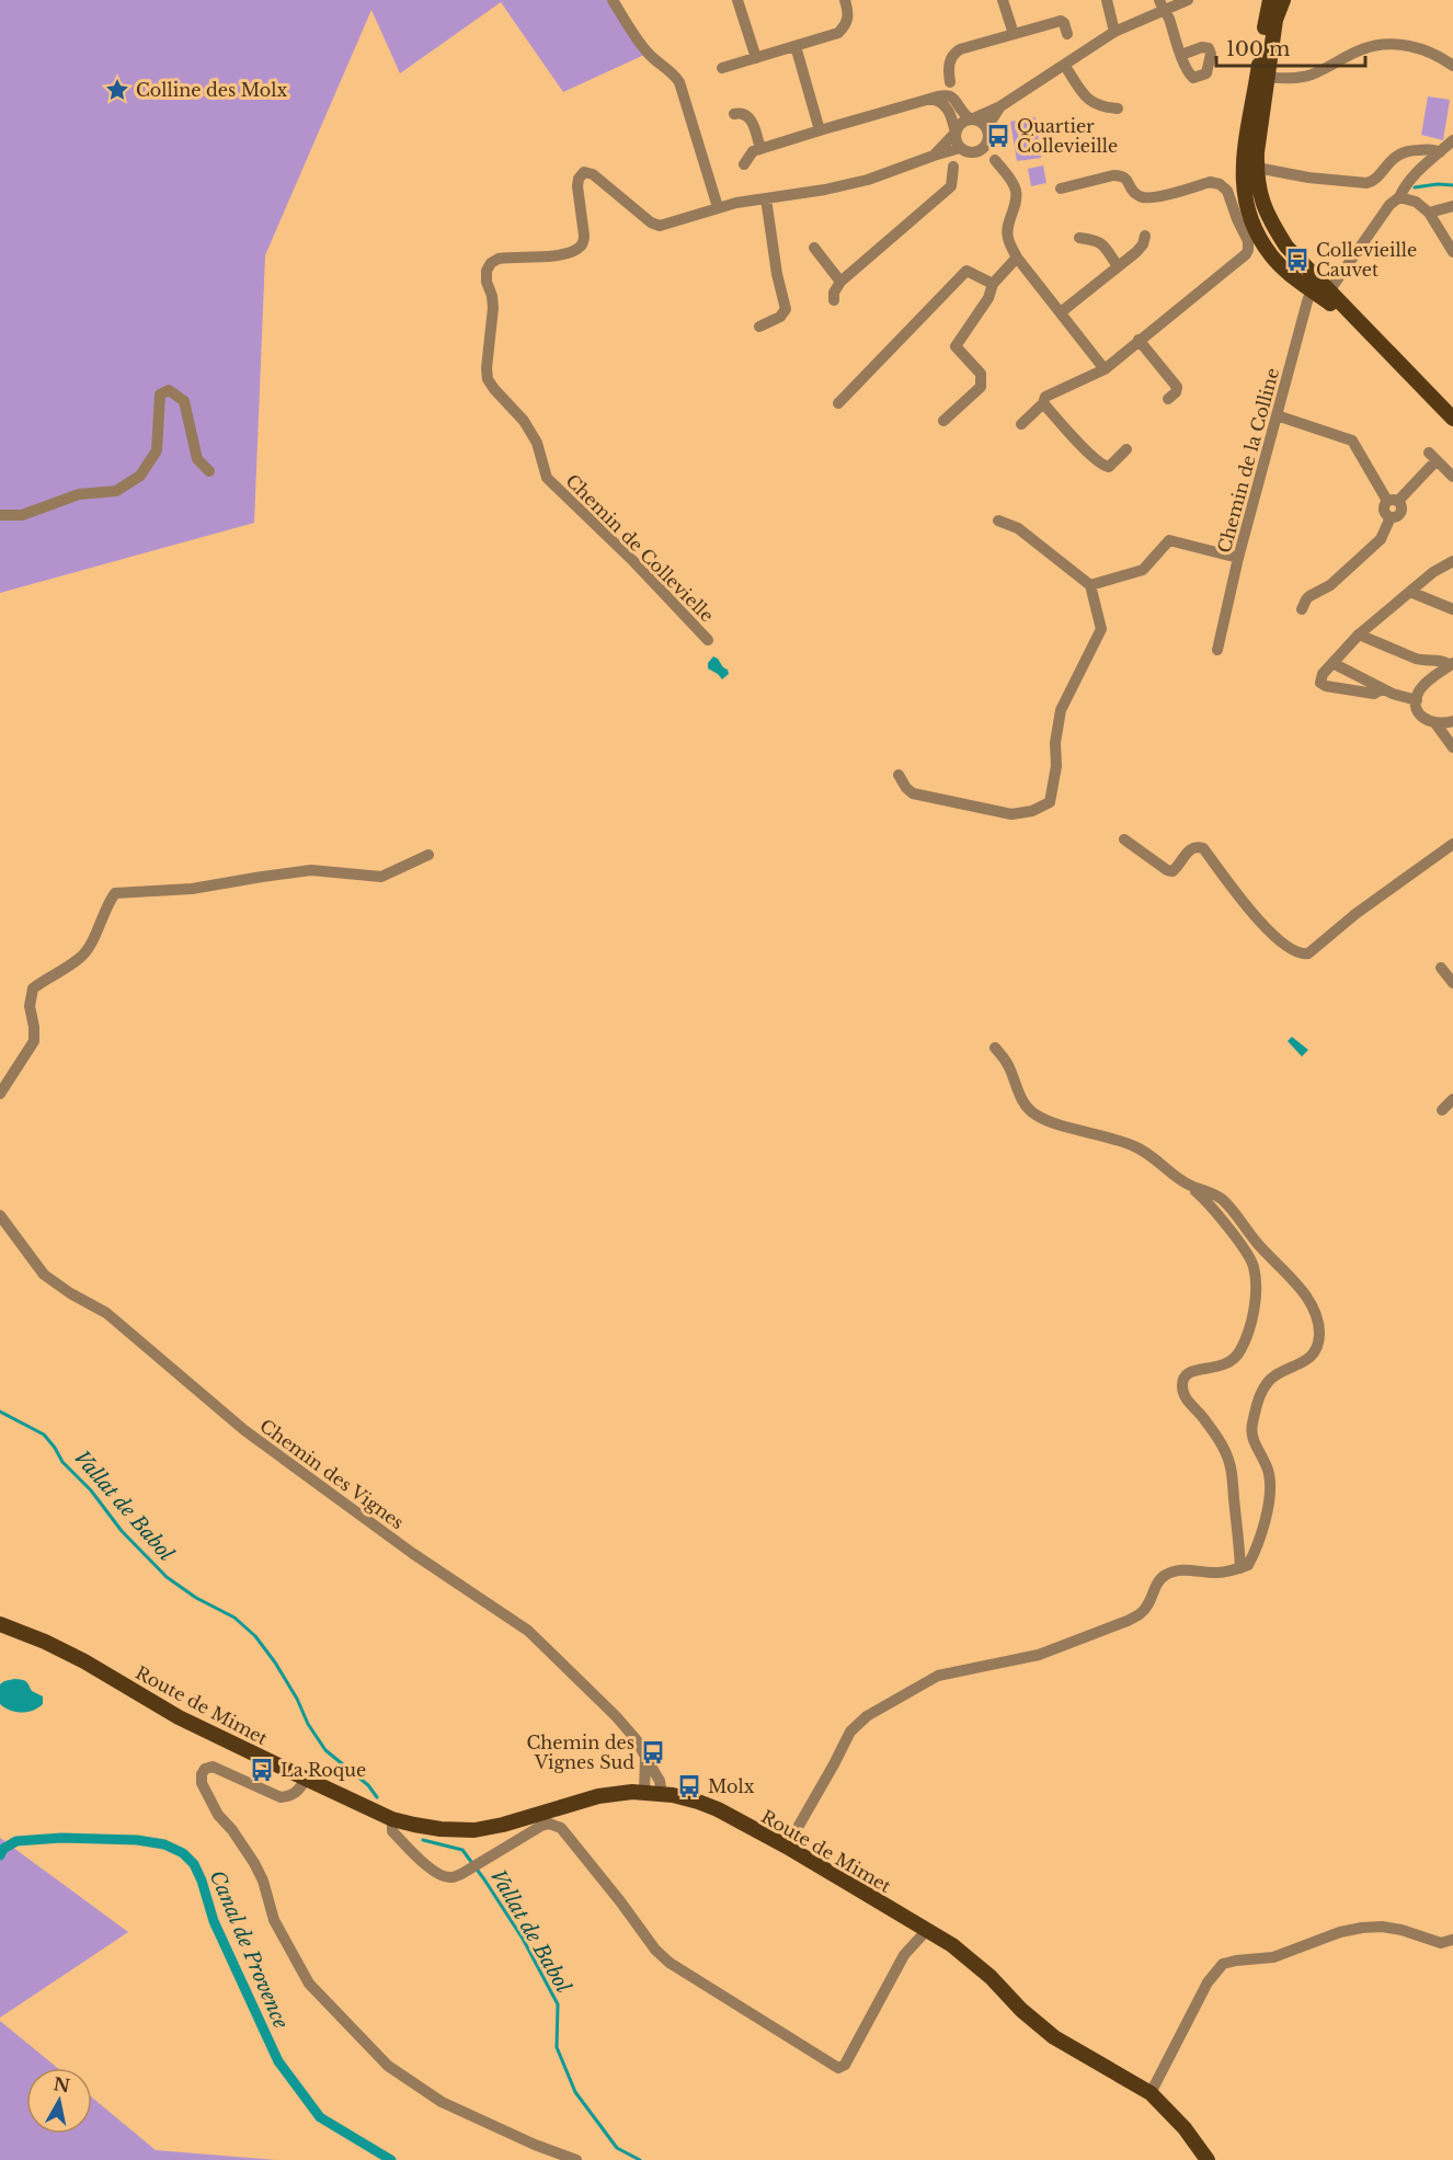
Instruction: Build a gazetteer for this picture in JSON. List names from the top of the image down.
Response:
{
  "streets": {
    "main road": ["Route de Mimet"],
    "street": ["Chemin de la Colline", "Chemin de Collevielle", "Chemin des Vignes"]
  },
  "crossings": [
    ["Chemin des Vignes", "Route de Mimet"]
  ],
  "water": ["Vallat de Babol", "Canal de Provence"],
  "places": {
    "place": ["Colline des Molx"],
    "bus stop": [
      "Quartier Collevieille",
      "Collevieille Cauvet",
      "Chemin des Vignes Sud",
      "La Roque",
      "Molx"
    ]
  },
  "scale_bar": "100 m",
  "north": "top"
}
